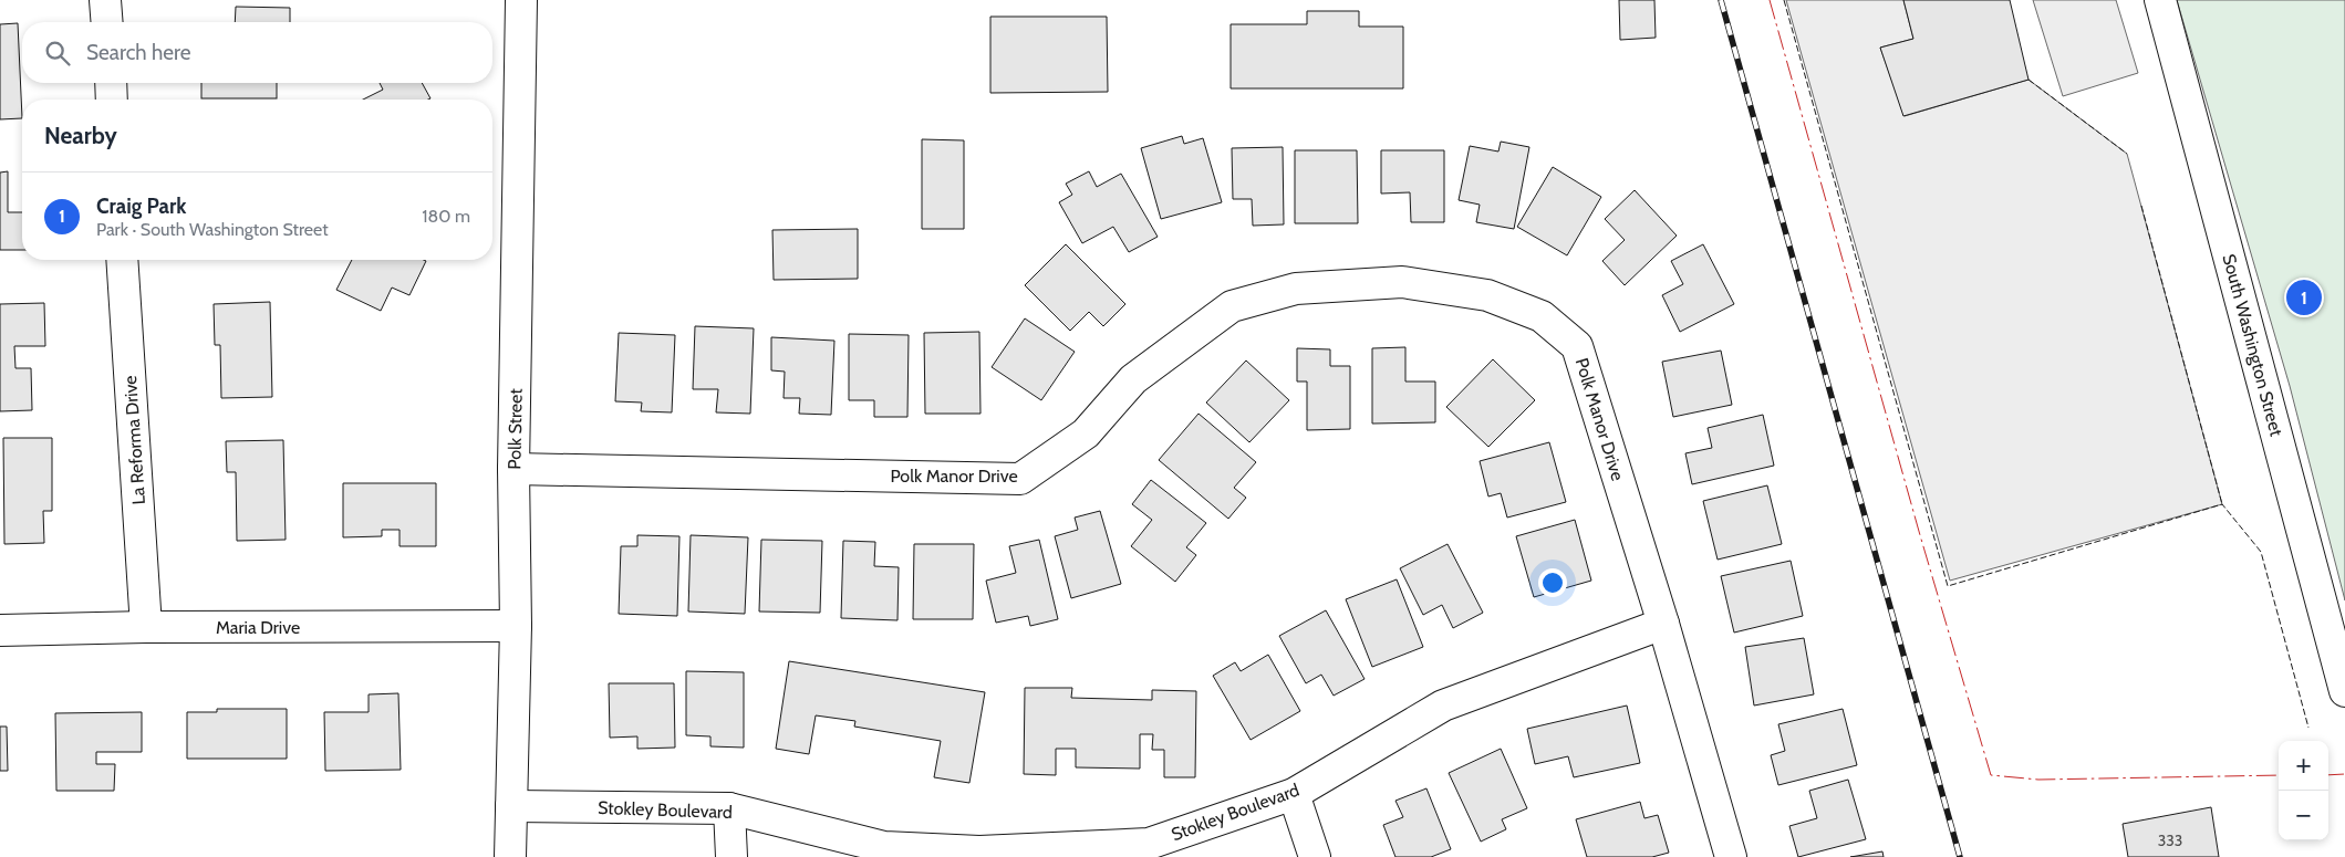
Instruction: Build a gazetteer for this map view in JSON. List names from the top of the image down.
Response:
{
  "streets": {
    "street": [
      "South Washington Street",
      "Polk Manor Drive",
      "Polk Street",
      "La Reforma Drive",
      "Maria Drive",
      "Stokley Boulevard"
    ]
  },
  "crossings": [
    ["Polk Manor Drive", "Polk Street"],
    ["Polk Manor Drive", "Stokley Boulevard"],
    ["Polk Street", "Maria Drive"],
    ["Polk Street", "Stokley Boulevard"],
    ["La Reforma Drive", "Maria Drive"]
  ],
  "house_numbers": ["333"],
  "page": {
    "search": "Search here",
    "heading": "Nearby",
    "list": [
      {
        "mark": "1",
        "name": "Craig Park",
        "note": "Park · South Washington Street",
        "value": "180 m"
      }
    ],
    "pins": "1",
    "map_buttons": ["+", "−"]
  }
}
